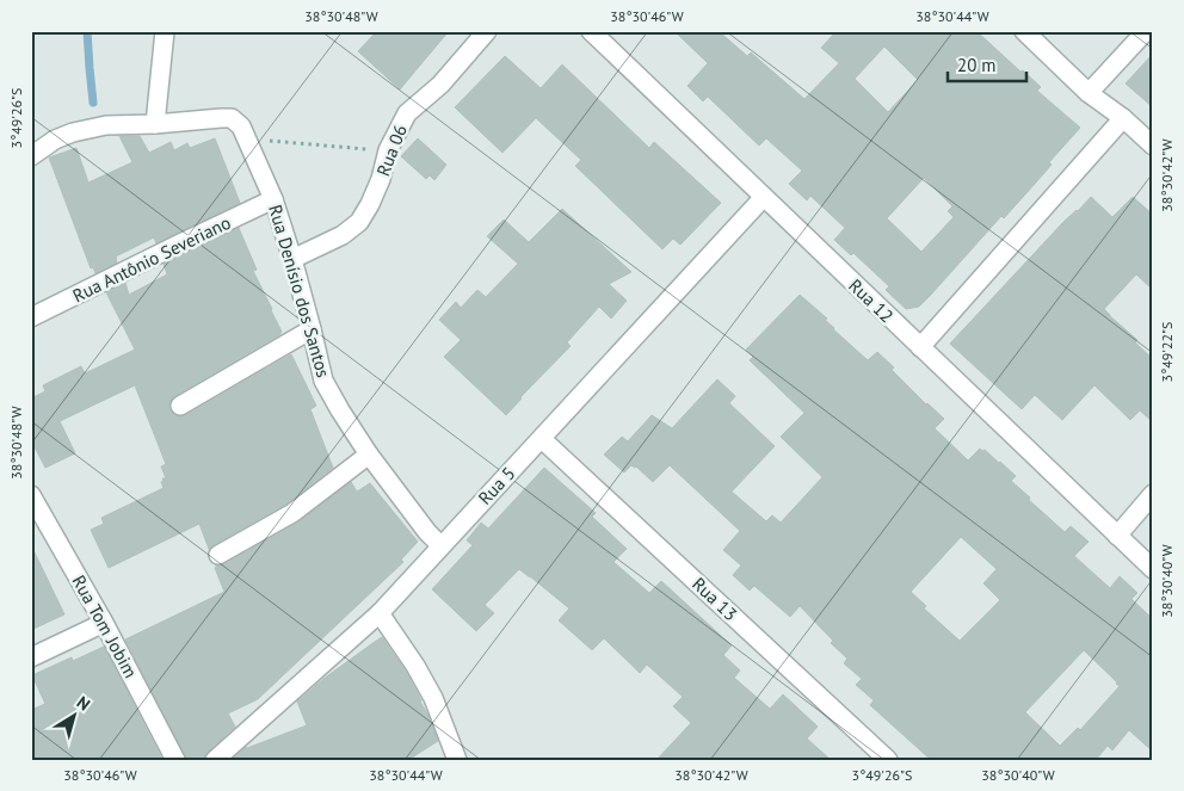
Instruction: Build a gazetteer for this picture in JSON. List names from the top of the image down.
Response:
{
  "streets": {
    "street": [
      "Rua 06",
      "Rua Antônio Severiano",
      "Rua Denísio dos Santos",
      "Rua 12",
      "Rua 5",
      "Rua 13",
      "Rua Tom Jobim"
    ]
  },
  "crossings": [
    ["Rua 06", "Rua Denísio dos Santos"],
    ["Rua Antônio Severiano", "Rua Denísio dos Santos"],
    ["Rua Denísio dos Santos", "Rua 5"],
    ["Rua 12", "Rua 5"],
    ["Rua 5", "Rua 13"]
  ],
  "scale_bar": "20 m",
  "north": "top right",
  "coordinates": [
    "38°30'48\"W",
    "38°30'46\"W",
    "38°30'44\"W",
    "3°49'26\"S",
    "38°30'42\"W",
    "3°49'22\"S",
    "38°30'40\"W"
  ]
}
